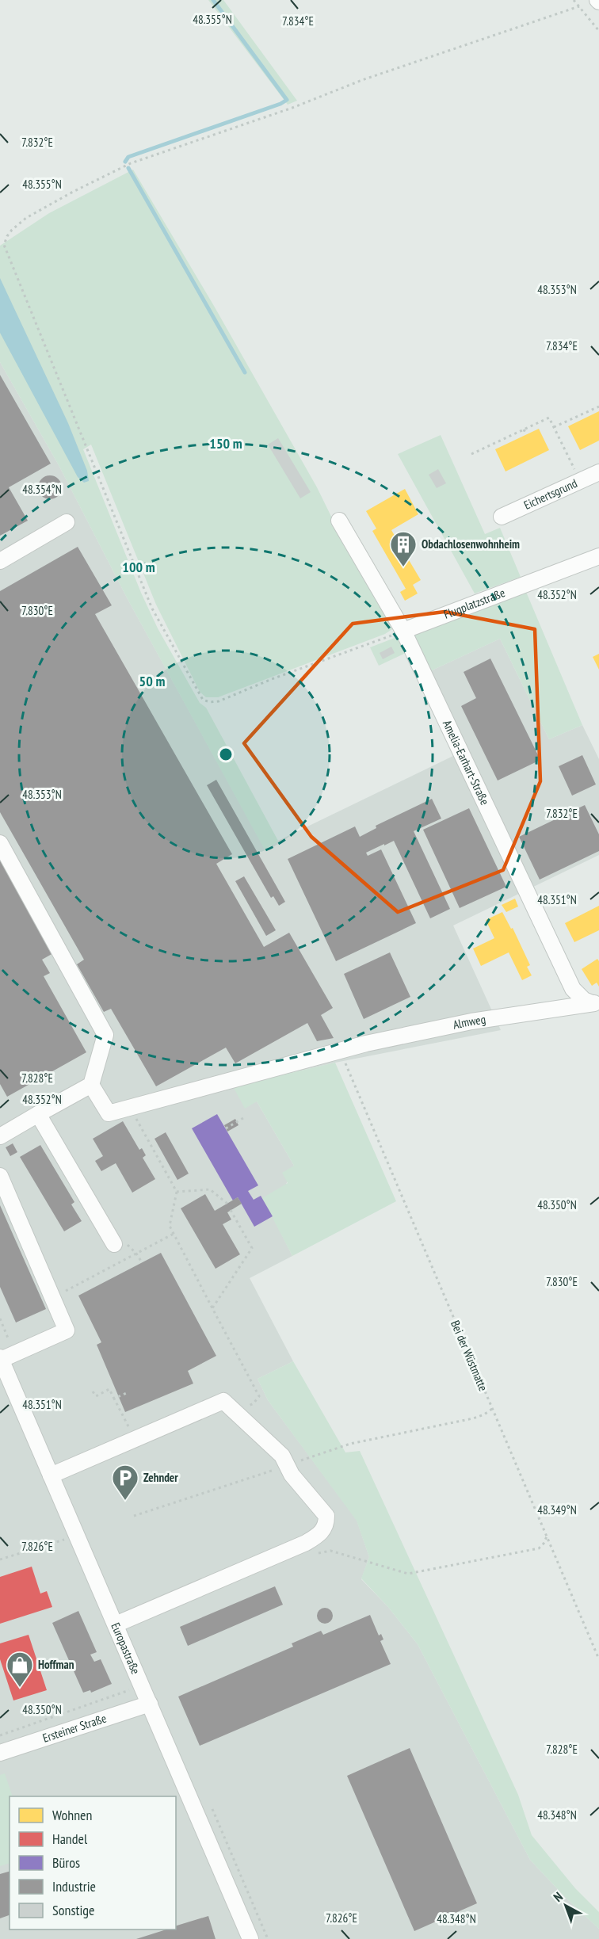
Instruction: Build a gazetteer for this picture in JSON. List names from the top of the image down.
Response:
{
  "streets": {
    "street": [
      "Eichertsgrund",
      "Flugplatzstraße",
      "Amelia-Earhart-Straße",
      "Almweg",
      "Europastraße",
      "Ersteiner Straße"
    ],
    "path": ["Bei der Wüstmatte"]
  },
  "crossings": [
    ["Flugplatzstraße", "Amelia-Earhart-Straße"],
    ["Amelia-Earhart-Straße", "Almweg"],
    ["Almweg", "Bei der Wüstmatte"],
    ["Europastraße", "Ersteiner Straße"]
  ],
  "places": {
    "building": ["Obdachlosenwohnheim"],
    "parking": ["Zehnder"],
    "shop": ["Hoffman"]
  },
  "legend": [
    "Wohnen",
    "Handel",
    "Büros",
    "Industrie",
    "Sonstige"
  ],
  "north": "top left",
  "coordinates": [
    "48.355°N",
    "7.834°E",
    "7.832°E",
    "48.353°N",
    "48.354°N",
    "48.352°N",
    "7.830°E",
    "48.351°N",
    "7.828°E",
    "48.350°N",
    "48.349°N",
    "7.826°E",
    "48.348°N"
  ],
  "rings": ["150 m", "100 m", "50 m"]
}
